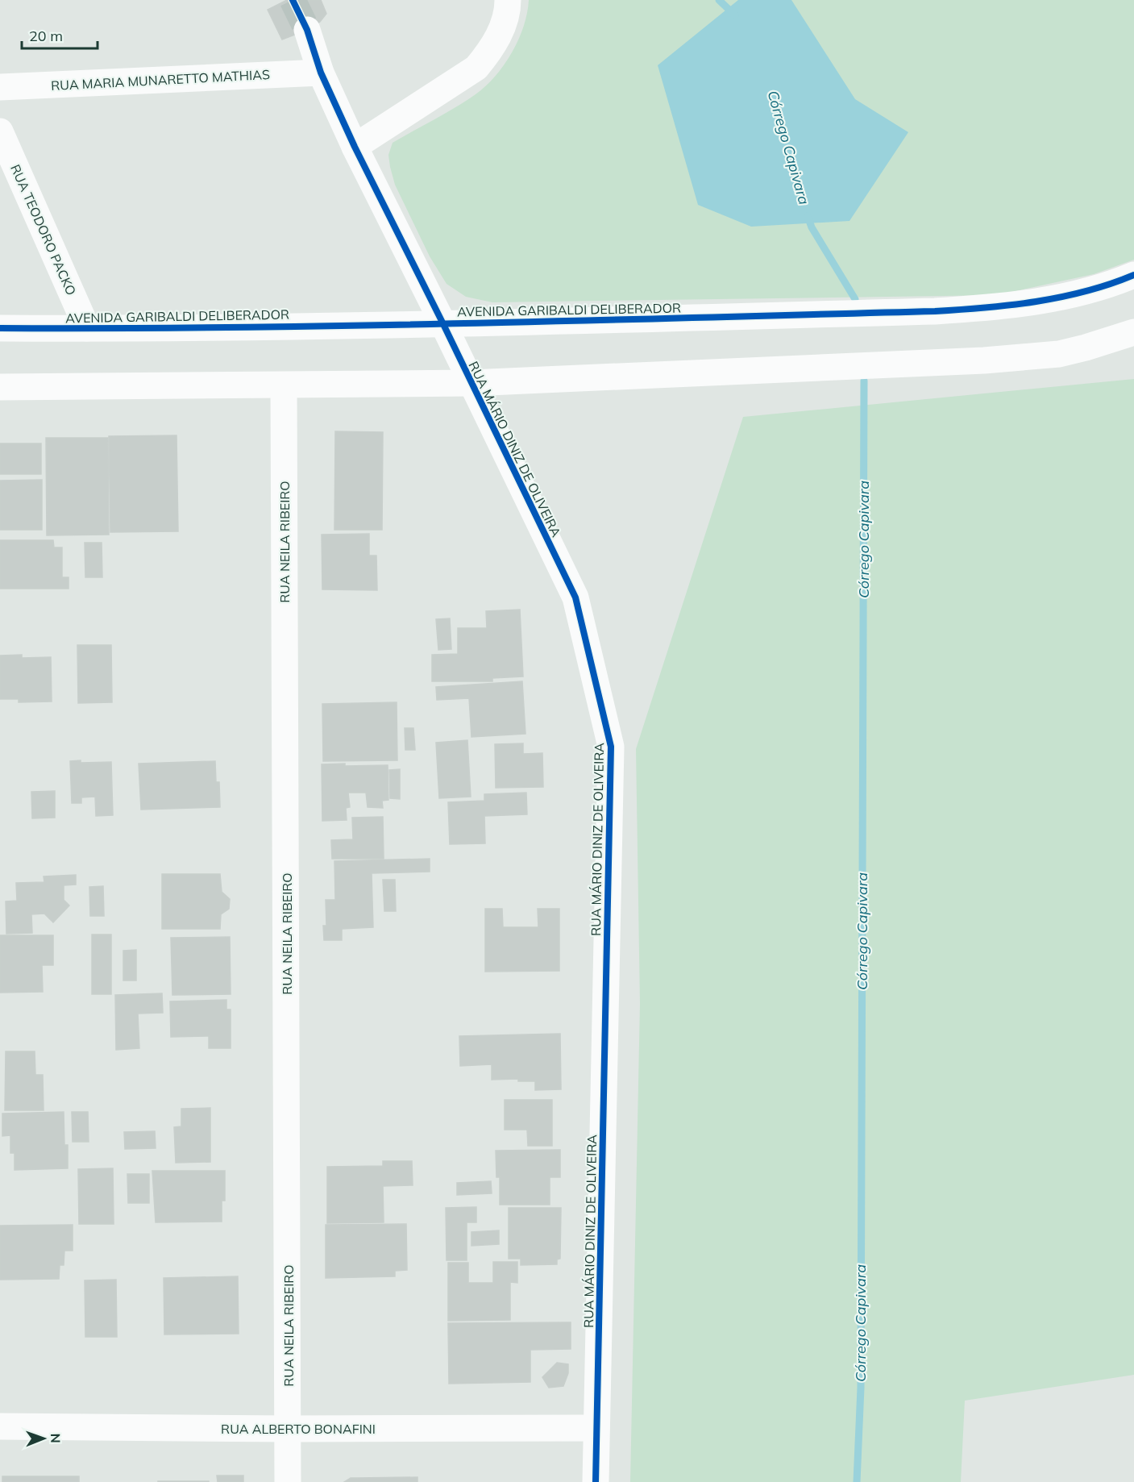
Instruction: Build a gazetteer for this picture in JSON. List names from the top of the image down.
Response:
{
  "streets": {
    "street": [
      "RUA MARIA MUNARETTO MATHIAS",
      "RUA TEODORO PACKO",
      "AVENIDA GARIBALDI DELIBERADOR",
      "RUA MÁRIO DINIZ DE OLIVEIRA",
      "RUA NEILA RIBEIRO",
      "RUA ALBERTO BONAFINI"
    ]
  },
  "crossings": [
    ["RUA MARIA MUNARETTO MATHIAS", "RUA MÁRIO DINIZ DE OLIVEIRA"],
    ["RUA TEODORO PACKO", "AVENIDA GARIBALDI DELIBERADOR"],
    ["AVENIDA GARIBALDI DELIBERADOR", "RUA MÁRIO DINIZ DE OLIVEIRA"],
    ["RUA MÁRIO DINIZ DE OLIVEIRA", "RUA ALBERTO BONAFINI"],
    ["RUA NEILA RIBEIRO", "RUA ALBERTO BONAFINI"]
  ],
  "water": ["Córrego Capivara"],
  "scale_bar": "20 m",
  "north": "right"
}
